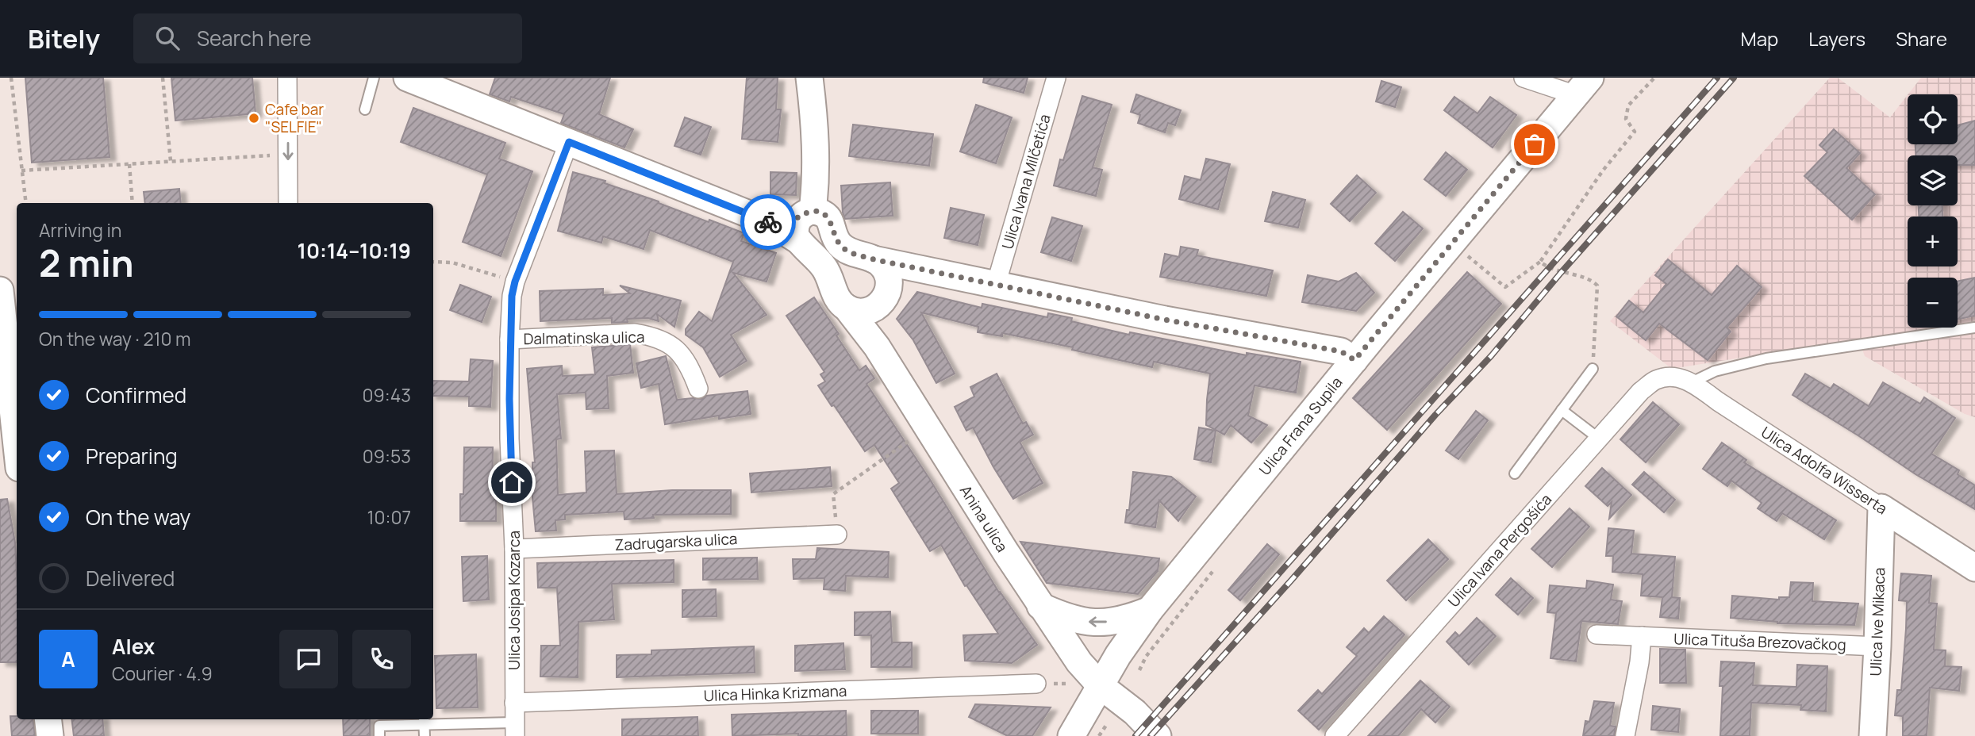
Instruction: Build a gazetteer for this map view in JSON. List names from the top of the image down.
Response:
{
  "streets": {
    "main road": [
      "Ulica Frana Supila",
      "Ulica Adolfa Wisserta",
      "Anina ulica",
      "Ulica Ive Mikaca"
    ],
    "street": [
      "Ulica Ivana Milčetića",
      "Dalmatinska ulica",
      "Zadrugarska ulica",
      "Ulica Ivana Pergošića",
      "Ulica Josipa Kozarca",
      "Ulica Tituša Brezovačkog",
      "Ulica Hinka Krizmana"
    ]
  },
  "crossings": [
    ["Dalmatinska ulica", "Ulica Josipa Kozarca"],
    ["Ulica Frana Supila", "Anina ulica"],
    ["Ulica Adolfa Wisserta", "Ulica Ivana Pergošića"],
    ["Ulica Adolfa Wisserta", "Ulica Ive Mikaca"],
    ["Zadrugarska ulica", "Ulica Josipa Kozarca"],
    ["Ulica Josipa Kozarca", "Ulica Hinka Krizmana"],
    ["Ulica Ive Mikaca", "Ulica Tituša Brezovačkog"]
  ],
  "places": ["Cafe bar \"SELFIE\""],
  "page": {
    "header": "Bitely",
    "search": "Search here",
    "nav": ["Map", "Layers", "Share"],
    "map_buttons": ["+", "−"],
    "heading": ["2 min", "Arriving in", "10:14–10:19"],
    "panel": ["Alex", "Courier · 4.9"],
    "bar": "On the way · 210 m",
    "list": [
      ["Confirmed", "09:43"],
      ["Preparing", "09:53"],
      ["On the way", "10:07"],
      "Delivered"
    ],
    "round": "A"
  }
}
